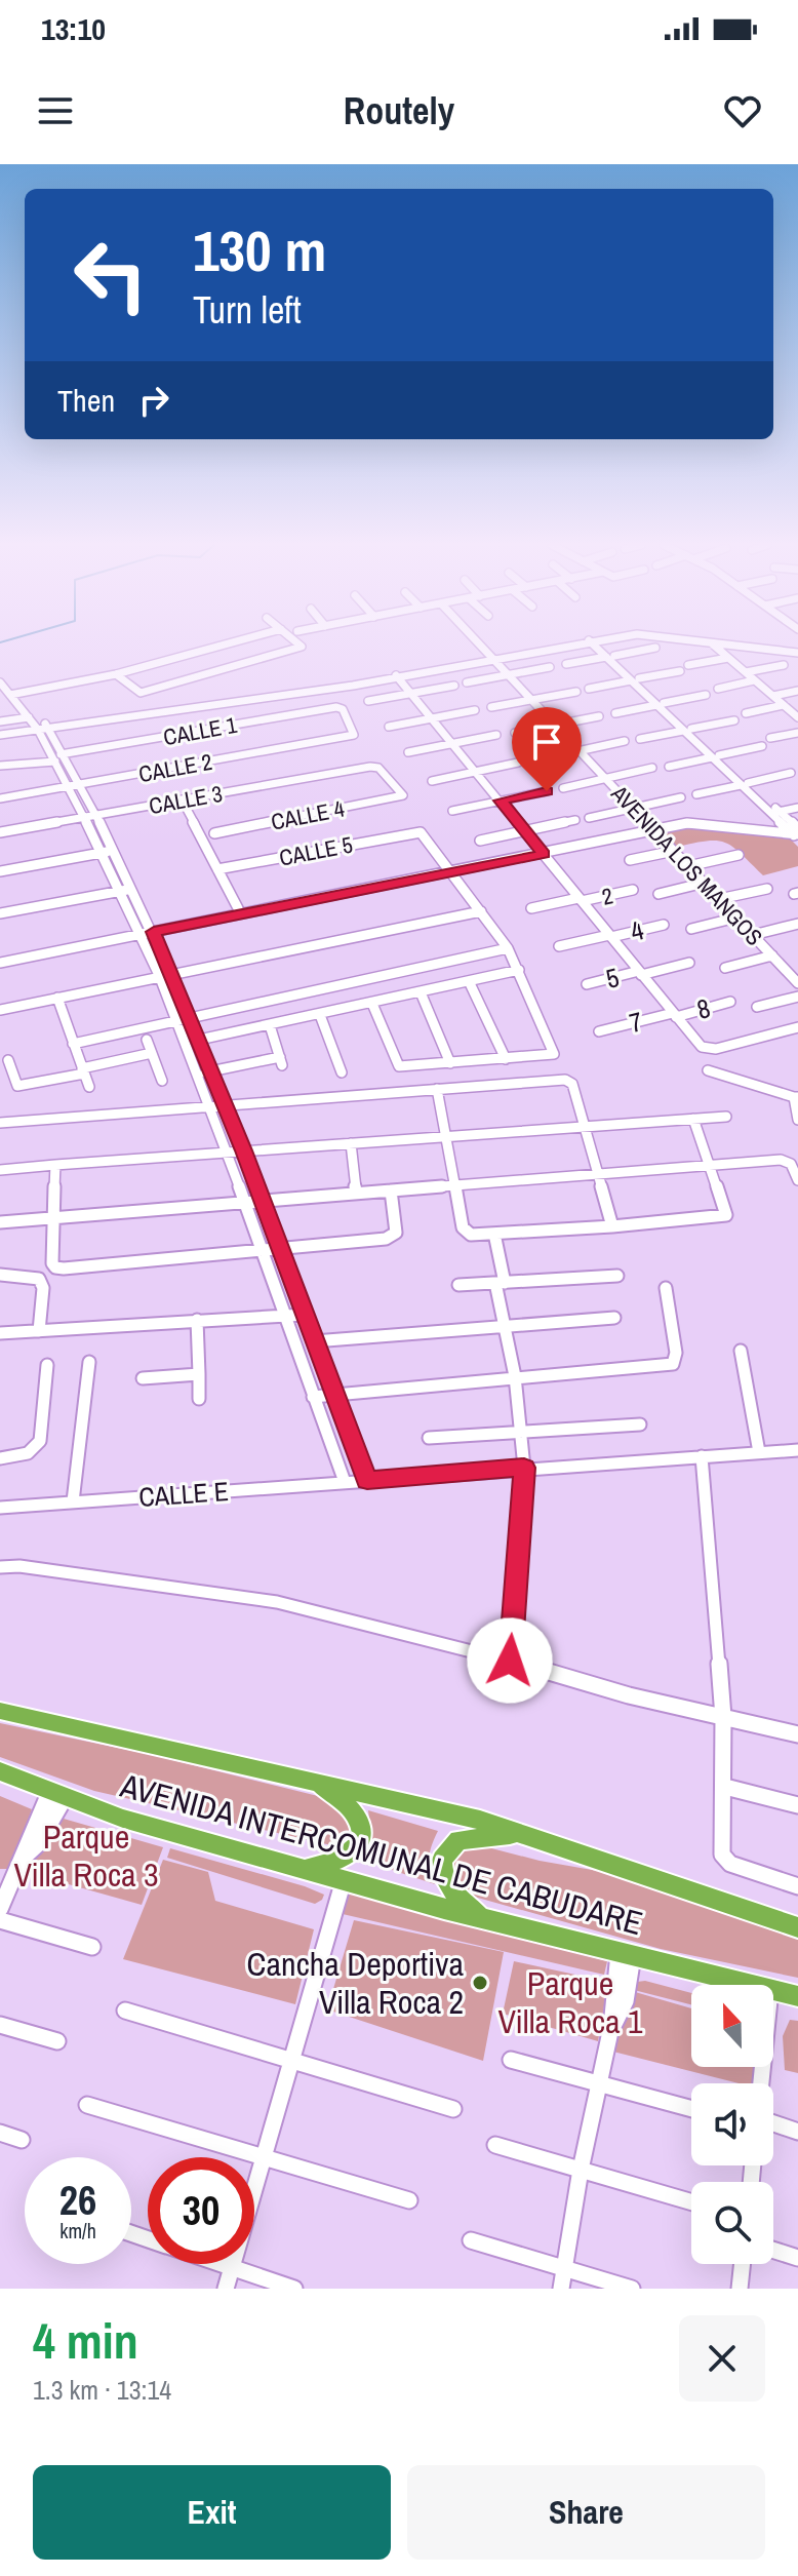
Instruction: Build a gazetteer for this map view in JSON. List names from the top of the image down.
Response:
{
  "streets": {
    "highway": ["AVENIDA INTERCOMUNAL DE CABUDARE"],
    "street": [
      "CALLE 1",
      "CALLE 2",
      "CALLE 3",
      "CALLE 4",
      "CALLE 5",
      "AVENIDA LOS MANGOS",
      "2",
      "4",
      "5",
      "8",
      "7",
      "CALLE E"
    ]
  },
  "crossings": [
    ["CALLE 1", "CALLE 2"],
    ["CALLE 3", "CALLE 4"],
    ["8", "7"]
  ],
  "parks": ["Parque Villa Roca 3", "Parque Villa Roca 1"],
  "places": ["Cancha Deportiva Villa Roca 2"],
  "north": "top",
  "page": {
    "status": "13:10",
    "header": "Routely",
    "turn": ["130 m", "Turn left"],
    "then": "Then",
    "speed": "26 km/h",
    "limit": "30",
    "heading": ["4 min", "1.3 km · 13:14"],
    "buttons": ["Exit", "Share"]
  }
}
